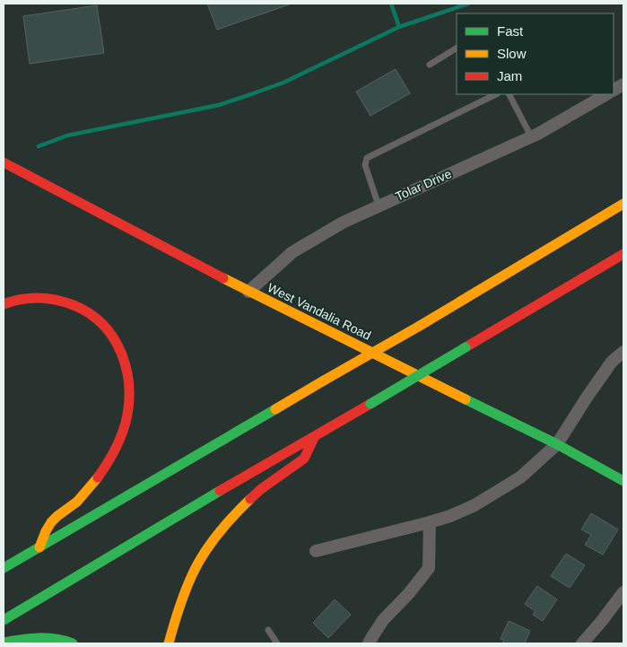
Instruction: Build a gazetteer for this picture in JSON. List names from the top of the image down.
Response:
{
  "streets": {
    "main road": ["West Vandalia Road"],
    "street": ["Tolar Drive"]
  },
  "crossings": [
    ["Tolar Drive", "West Vandalia Road"]
  ],
  "legend": ["Fast", "Slow", "Jam"]
}
